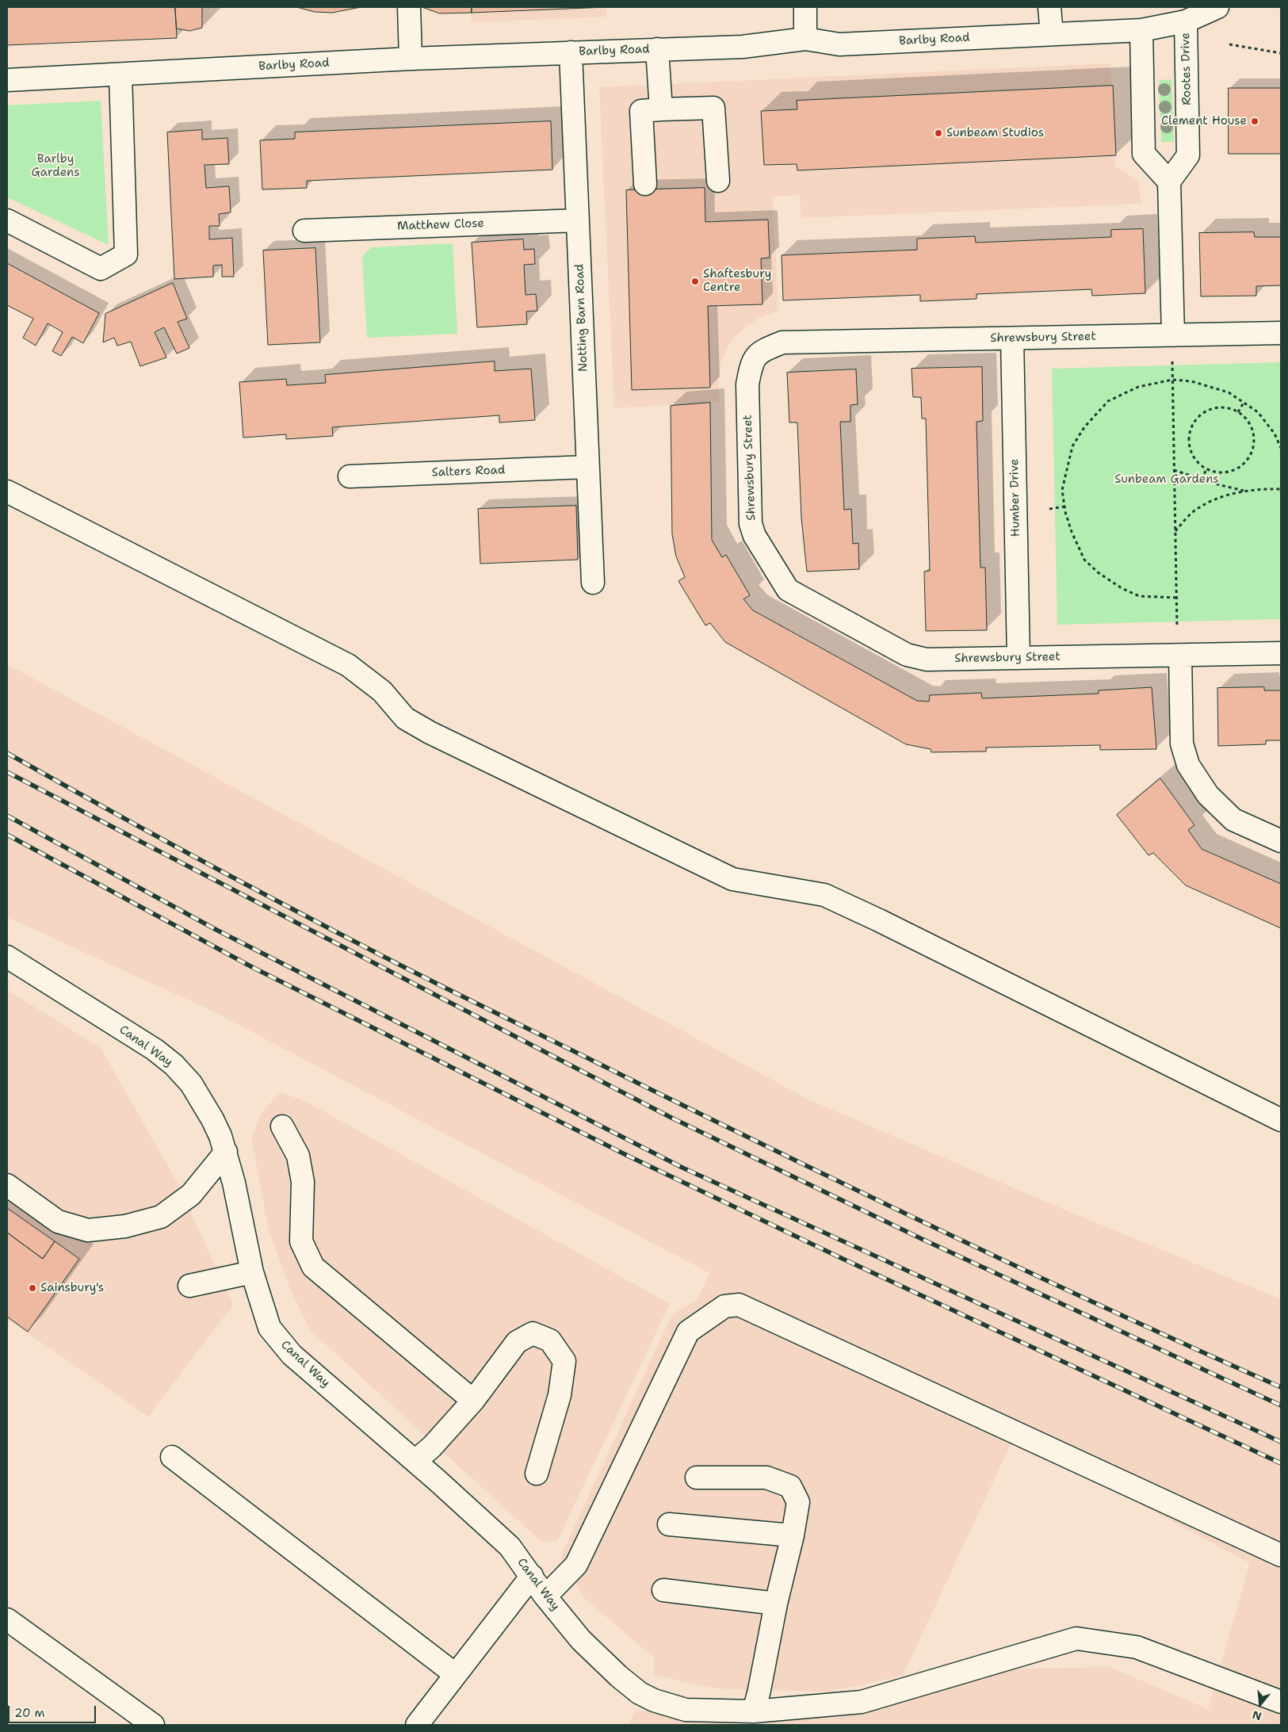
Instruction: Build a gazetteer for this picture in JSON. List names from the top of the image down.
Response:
{
  "streets": {
    "street": [
      "Barlby Road",
      "Rootes Drive",
      "Matthew Close",
      "Notting Barn Road",
      "Shrewsbury Street",
      "Salters Road",
      "Humber Drive",
      "Canal Way"
    ]
  },
  "crossings": [
    ["Barlby Road", "Rootes Drive"],
    ["Barlby Road", "Notting Barn Road"],
    ["Matthew Close", "Notting Barn Road"],
    ["Notting Barn Road", "Salters Road"],
    ["Shrewsbury Street", "Humber Drive"]
  ],
  "parks": ["Barlby Gardens", "Sunbeam Gardens"],
  "places": [
    "Clement House",
    "Sunbeam Studios",
    "Shaftesbury Centre",
    "Sainsbury's"
  ],
  "scale_bar": "20 m",
  "north": "bottom"
}
